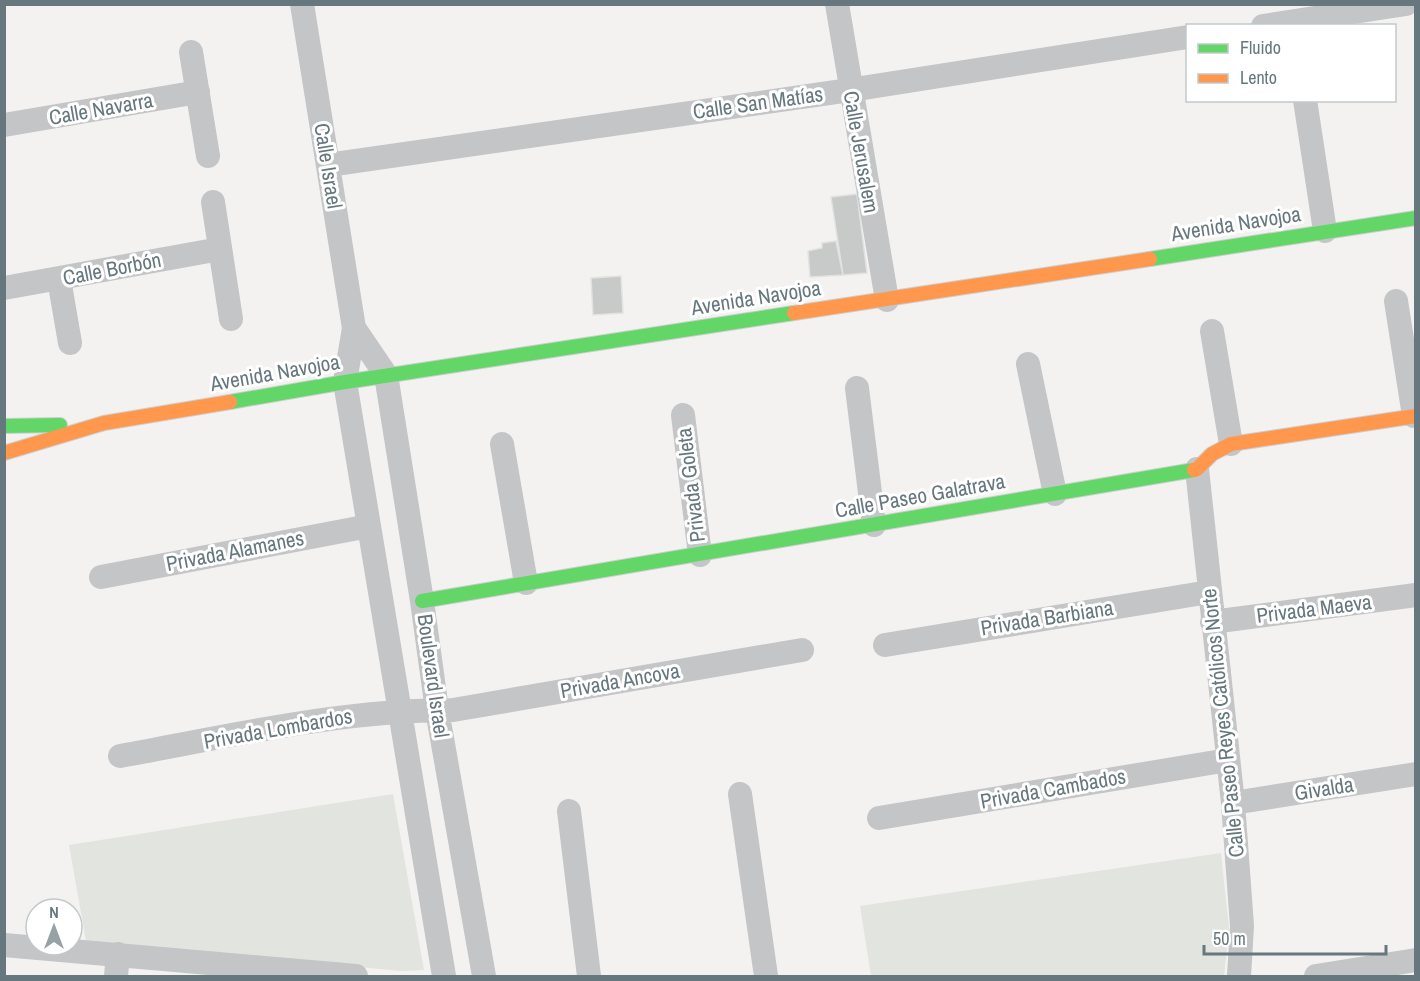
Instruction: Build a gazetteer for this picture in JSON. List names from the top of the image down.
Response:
{
  "streets": {
    "street": [
      "Calle San Matías",
      "Calle Navarra",
      "Calle Jerusalem",
      "Calle Israel",
      "Avenida Navojoa",
      "Calle Borbón",
      "Privada Goleta",
      "Calle Paseo Galatrava",
      "Privada Alamanes",
      "Privada Maeva",
      "Privada Barbiana",
      "Boulevard Israel",
      "Privada Ancova",
      "Calle Paseo Reyes Católicos Norte",
      "Privada Lombardos",
      "Privada Cambados",
      "Givalda"
    ]
  },
  "crossings": [
    ["Calle San Matías", "Calle Jerusalem"],
    ["Calle San Matías", "Calle Israel"],
    ["Calle Jerusalem", "Avenida Navojoa"],
    ["Calle Israel", "Avenida Navojoa"],
    ["Calle Israel", "Boulevard Israel"],
    ["Avenida Navojoa", "Boulevard Israel"],
    ["Privada Goleta", "Calle Paseo Galatrava"],
    ["Calle Paseo Galatrava", "Boulevard Israel"],
    ["Calle Paseo Galatrava", "Calle Paseo Reyes Católicos Norte"],
    ["Privada Alamanes", "Boulevard Israel"],
    ["Privada Maeva", "Calle Paseo Reyes Católicos Norte"],
    ["Privada Barbiana", "Calle Paseo Reyes Católicos Norte"],
    ["Boulevard Israel", "Privada Ancova"],
    ["Boulevard Israel", "Privada Lombardos"],
    ["Privada Ancova", "Privada Lombardos"],
    ["Calle Paseo Reyes Católicos Norte", "Privada Cambados"],
    ["Calle Paseo Reyes Católicos Norte", "Givalda"]
  ],
  "legend": ["Fluido", "Lento"],
  "scale_bar": "50 m",
  "north": "top"
}
